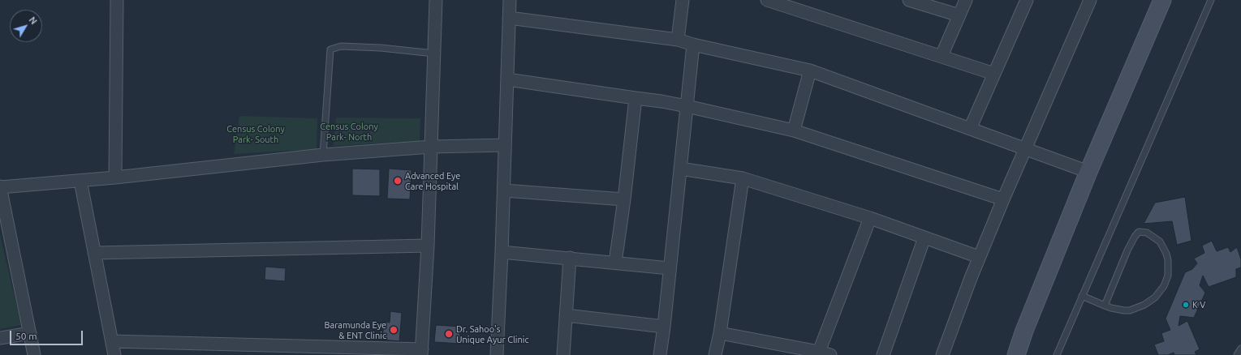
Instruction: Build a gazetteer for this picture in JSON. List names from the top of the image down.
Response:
{
  "parks": ["Census Colony Park- North", "Census Colony Park- South"],
  "places": [
    "Advanced Eye Care Hospital",
    "K V",
    "Baramunda Eye & ENT Clinic",
    "Dr. Sahoo's Unique Ayur Clinic"
  ],
  "scale_bar": "50 m",
  "north": "top right"
}
